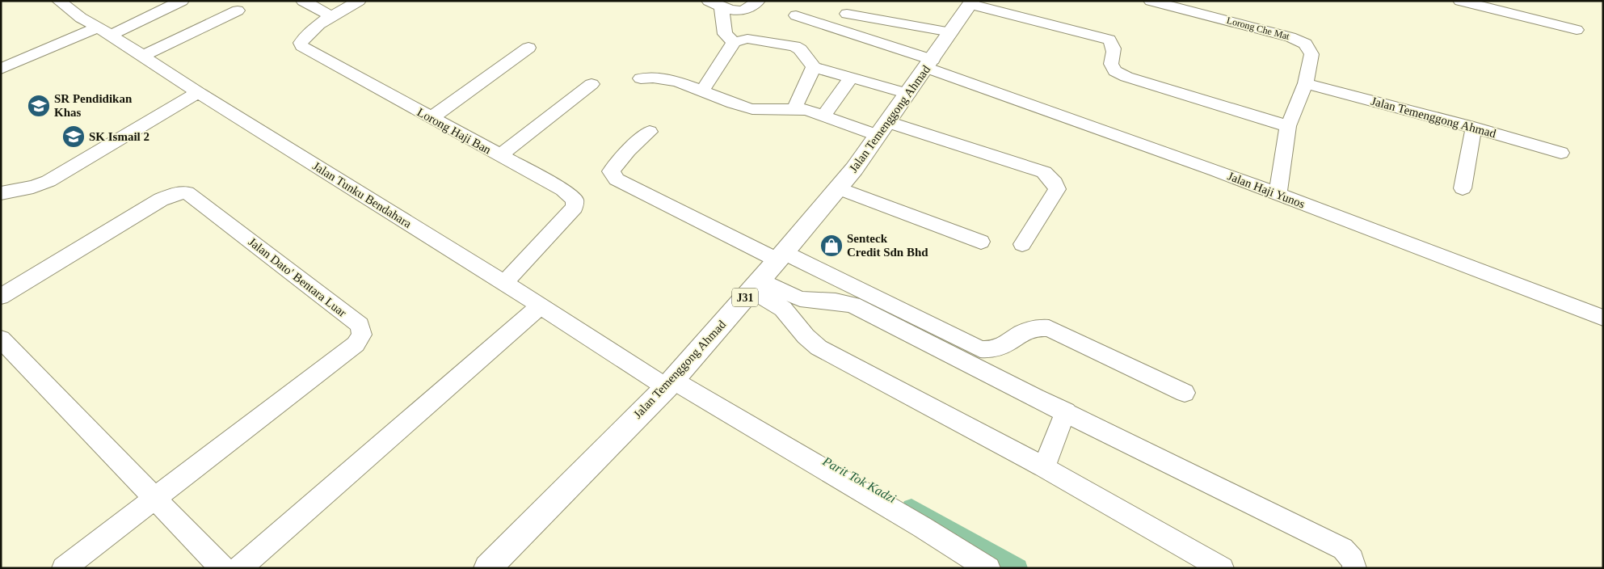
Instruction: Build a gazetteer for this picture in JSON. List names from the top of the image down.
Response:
{
  "streets": {
    "main road": ["Jalan Temenggong Ahmad", "J31"],
    "street": [
      "Lorong Che Mat",
      "Lorong Haji Ban",
      "Jalan Haji Yunos",
      "Jalan Tunku Bendahara",
      "Jalan Dato' Bentara Luar"
    ]
  },
  "crossings": [
    ["Lorong Che Mat", "Jalan Temenggong Ahmad"],
    ["Lorong Che Mat", "Jalan Haji Yunos"],
    ["Jalan Temenggong Ahmad", "Jalan Haji Yunos"],
    ["Jalan Temenggong Ahmad", "Jalan Tunku Bendahara"],
    ["Lorong Haji Ban", "Jalan Tunku Bendahara"]
  ],
  "water": ["Parit Tok Kadzi"],
  "places": {
    "school or university": ["SR Pendidikan Khas", "SK Ismail 2"],
    "shop": ["Senteck Credit Sdn Bhd"]
  }
}
